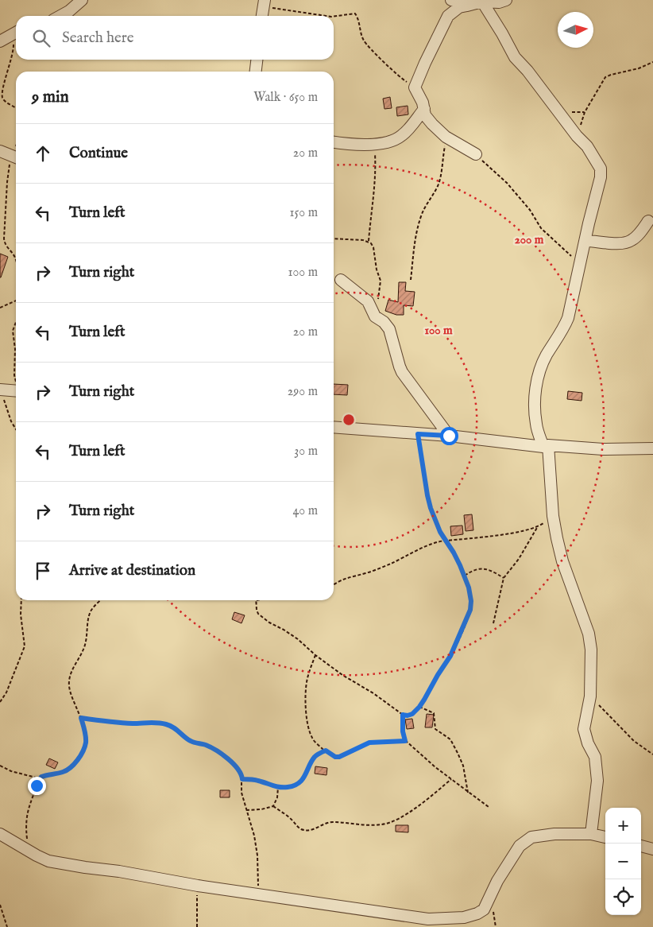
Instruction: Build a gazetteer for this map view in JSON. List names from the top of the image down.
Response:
{
  "north": "right",
  "page": {
    "search": "Search here",
    "heading": ["9 min", "Walk · 650 m"],
    "list": [
      ["Continue", "20 m"],
      ["Turn left", "150 m"],
      ["Turn right", "100 m"],
      ["Turn left", "20 m"],
      ["Turn right", "290 m"],
      ["Turn left", "30 m"],
      ["Turn right", "40 m"],
      "Arrive at destination"
    ],
    "map_buttons": ["+", "−"]
  },
  "rings": ["200 m", "100 m"]
}
